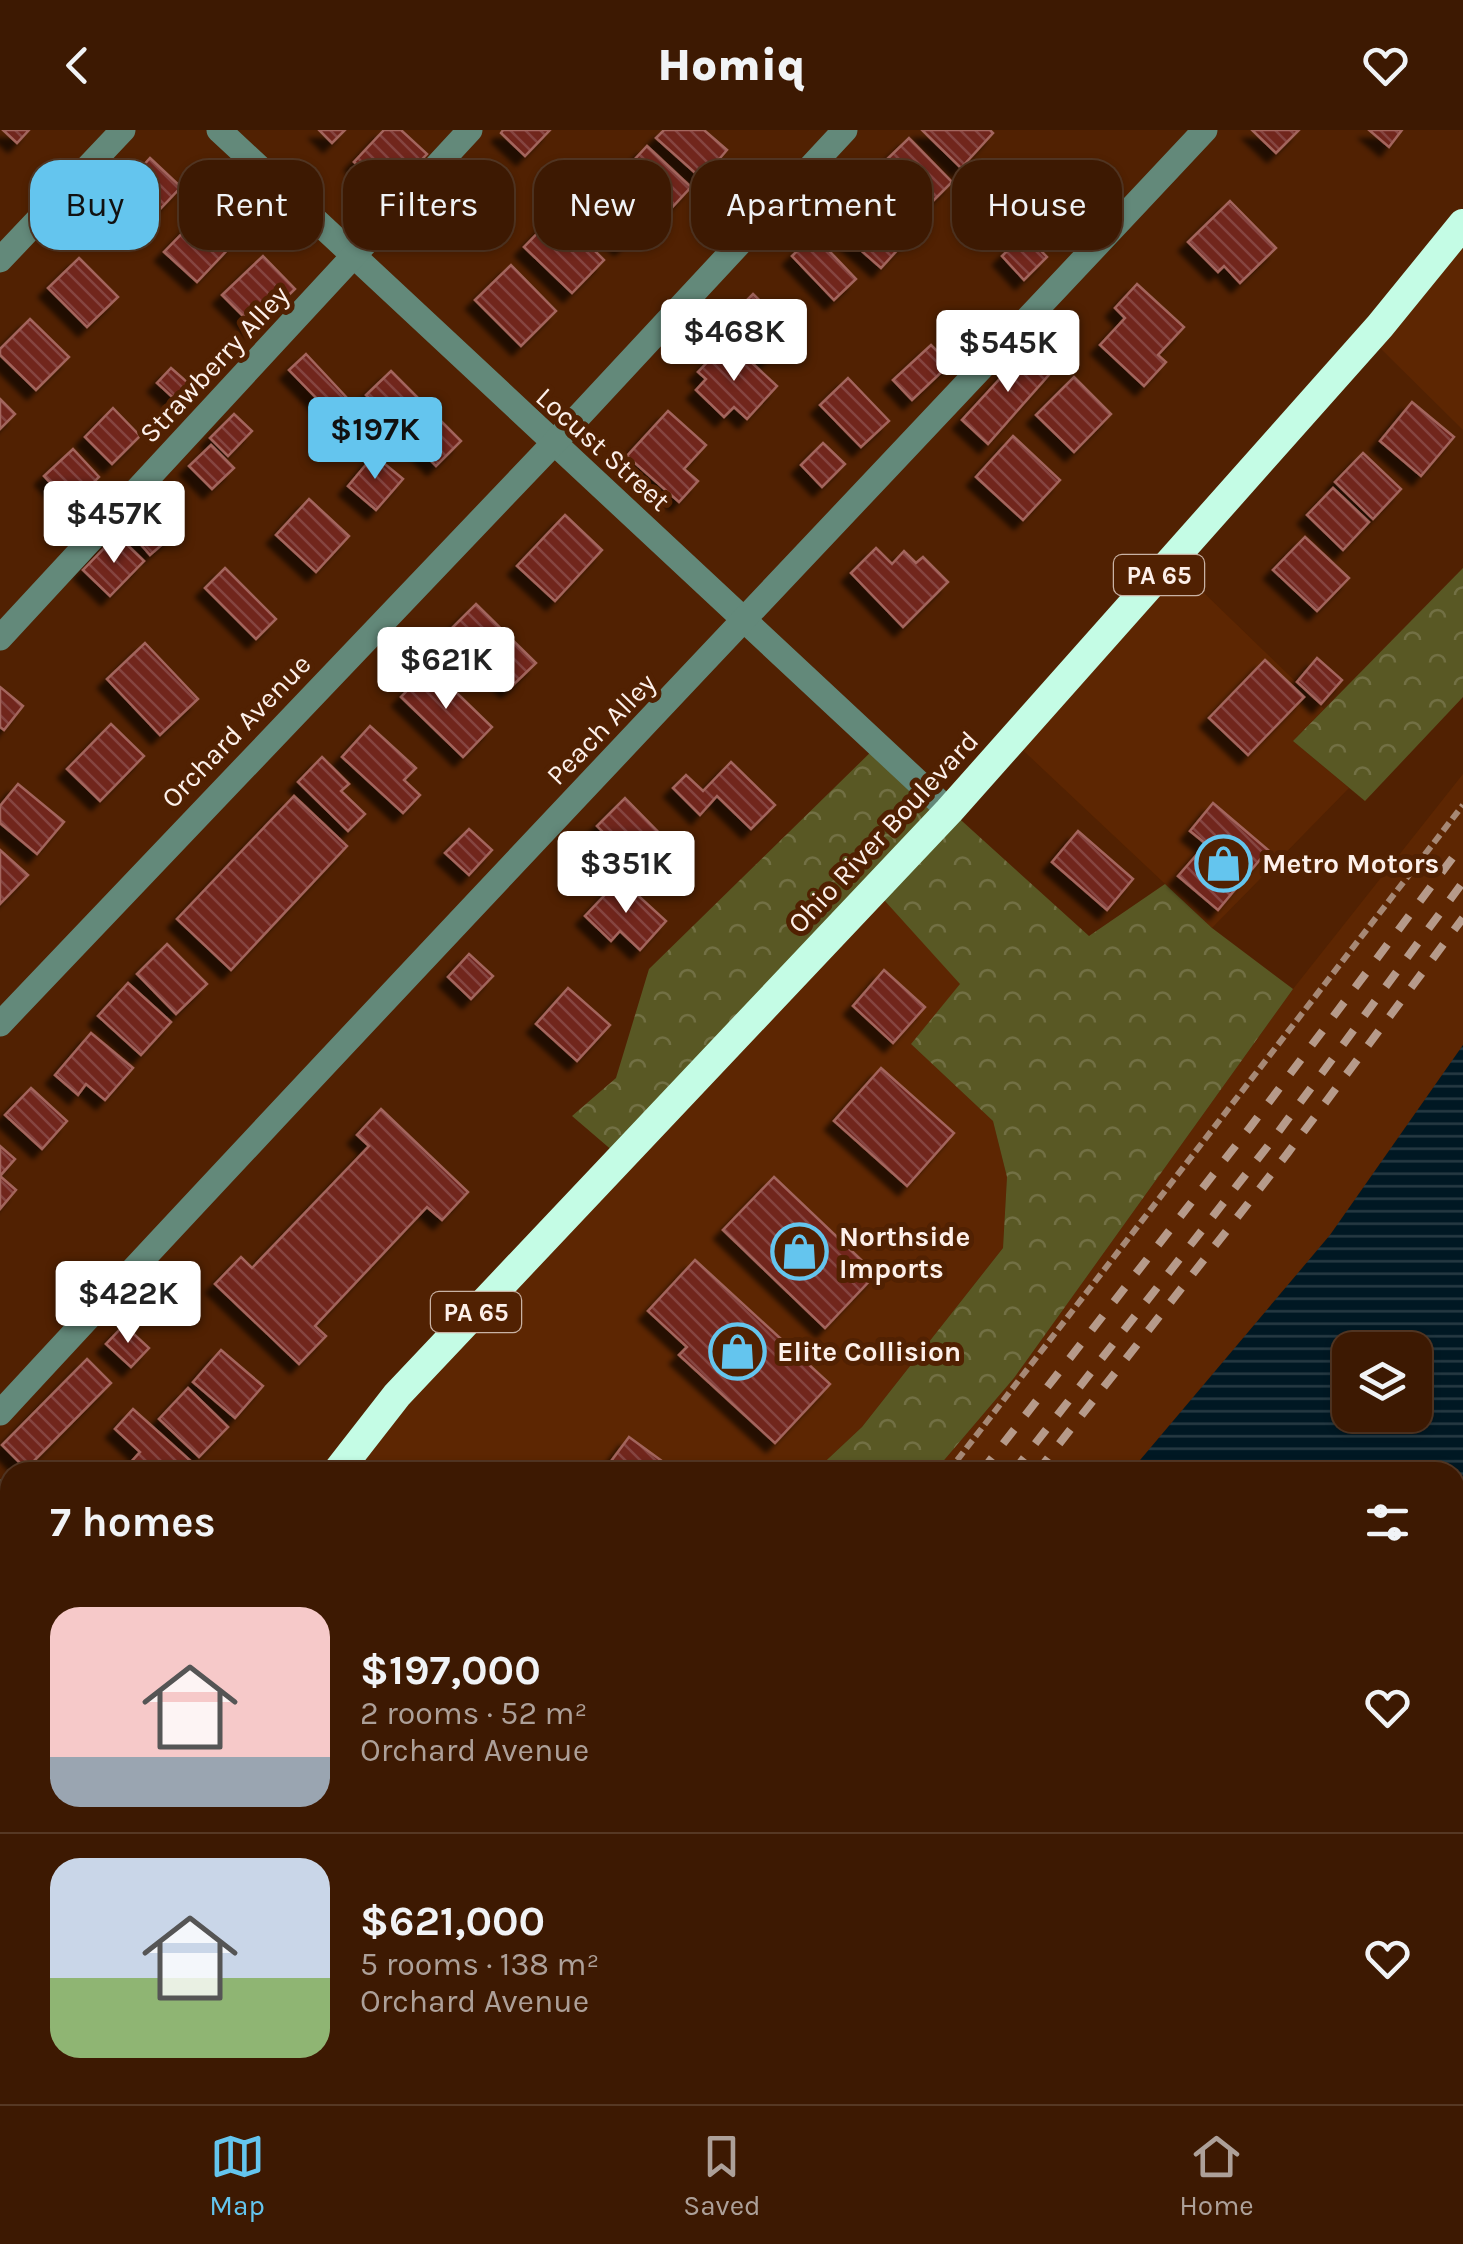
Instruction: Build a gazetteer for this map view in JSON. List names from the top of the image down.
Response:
{
  "streets": {
    "highway": ["PA 65", "Ohio River Boulevard"],
    "street": [
      "Strawberry Alley",
      "Locust Street",
      "Peach Alley",
      "Orchard Avenue"
    ]
  },
  "crossings": [
    ["Strawberry Alley", "Locust Street"],
    ["Locust Street", "Peach Alley"],
    ["Locust Street", "Orchard Avenue"],
    ["Locust Street", "Ohio River Boulevard"]
  ],
  "places": {
    "shop": ["Metro Motors", "Northside Imports", "Elite Collision"]
  },
  "page": {
    "header": "Homiq",
    "chip": [
      "Buy",
      "Rent",
      "Filters",
      "New",
      "Apartment",
      "House"
    ],
    "price": [
      "$468K",
      "$545K",
      "$197K",
      "$457K",
      "$621K",
      "$351K",
      "$422K"
    ],
    "heading": "7 homes",
    "list": [
      {
        "name": "$197,000",
        "note": "2 rooms · 52 m² · Orchard Avenue"
      },
      {
        "name": "$621,000",
        "note": "5 rooms · 138 m² · Orchard Avenue"
      }
    ],
    "tabs": ["Map", "Saved", "Home"]
  }
}
